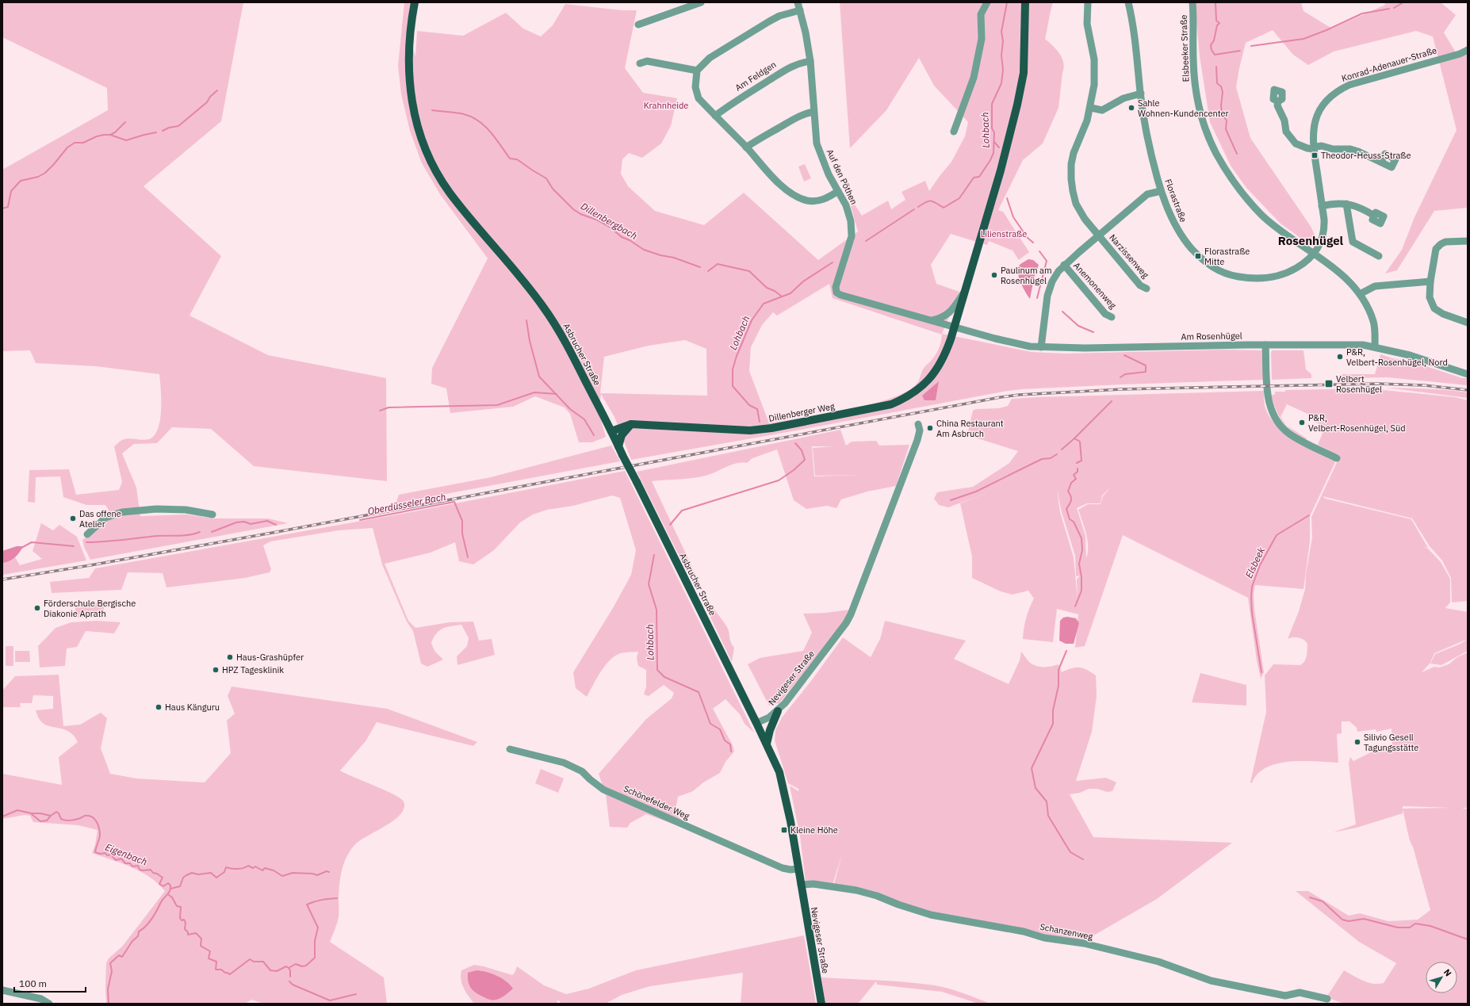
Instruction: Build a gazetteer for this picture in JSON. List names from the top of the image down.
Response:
{
  "streets": {
    "main road": ["Asbrucher Straße", "Dillenberger Weg", "Nevigeser Straße"],
    "street": [
      "Elsbeeker Straße",
      "Konrad-Adenauer-Straße",
      "Am Feldgen",
      "Auf den Pöthen",
      "Florastraße",
      "Narzissenweg",
      "Anemonenweg",
      "Am Rosenhügel",
      "Schönefelder Weg",
      "Schanzenweg"
    ]
  },
  "crossings": [
    ["Elsbeeker Straße", "Konrad-Adenauer-Straße"],
    ["Elsbeeker Straße", "Florastraße"],
    ["Elsbeeker Straße", "Am Rosenhügel"],
    ["Konrad-Adenauer-Straße", "Florastraße"],
    ["Am Feldgen", "Auf den Pöthen"],
    ["Auf den Pöthen", "Am Rosenhügel"],
    ["Auf den Pöthen", "Dillenberger Weg"],
    ["Am Rosenhügel", "Dillenberger Weg"],
    ["Asbrucher Straße", "Dillenberger Weg"],
    ["Asbrucher Straße", "Nevigeser Straße"],
    ["Nevigeser Straße", "Schönefelder Weg"],
    ["Nevigeser Straße", "Schanzenweg"]
  ],
  "districts": ["Rosenhügel"],
  "water": [
    "Lohbach",
    "Dillenbergbach",
    "Oberdüsseler Bach",
    "Elsbeek",
    "Eigenbach"
  ],
  "parks": ["Krahnheide", "Lilienstraße"],
  "places": {
    "other": [
      "Sahle Wohnen-Kundencenter",
      "Paulinum am Rosenhügel",
      "P&R, Velbert-Rosenhügel, Nord",
      "P&R, Velbert-Rosenhügel, Süd",
      "China Restaurant Am Asbruch",
      "Das offene Atelier",
      "Förderschule Bergische Diakonie Aprath",
      "Haus-Grashüpfer",
      "HPZ Tagesklinik",
      "Haus Känguru",
      "Silivio Gesell Tagungsstätte"
    ],
    "transit": [
      "Theodor-Heuss-Straße",
      "Florastraße Mitte",
      "Velbert Rosenhügel",
      "Kleine Höhe"
    ]
  },
  "scale_bar": "100 m",
  "north": "top right"
}
